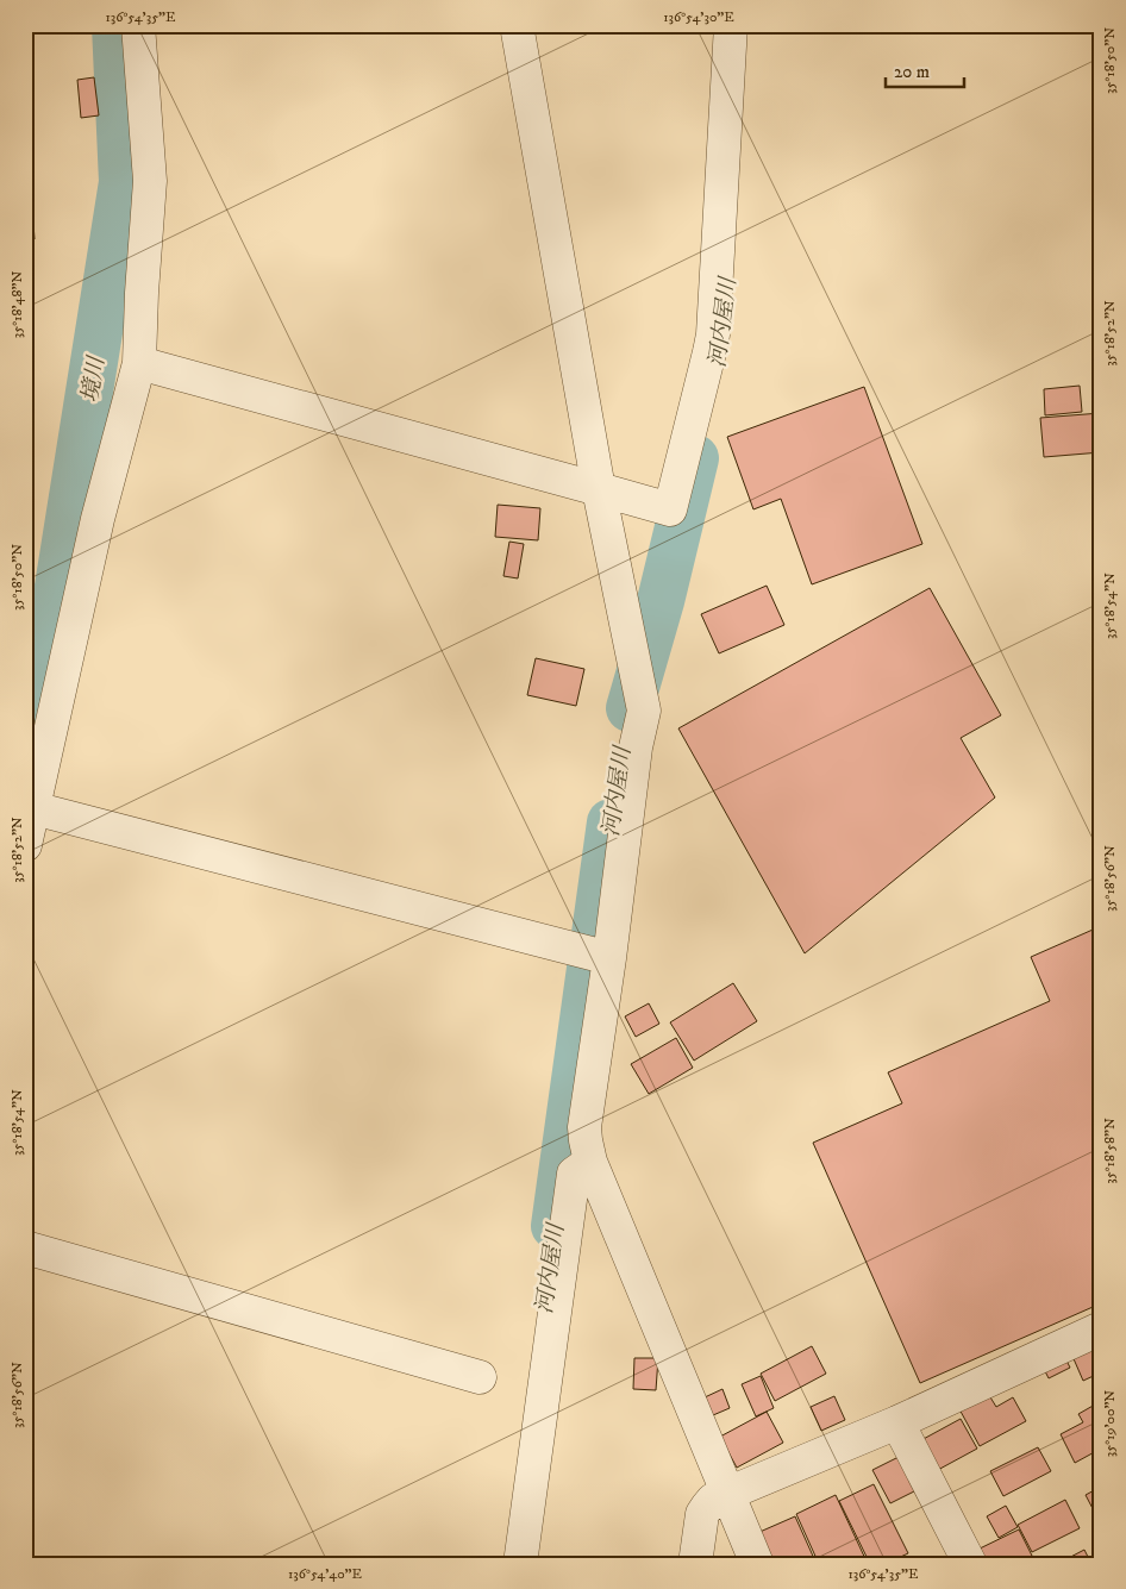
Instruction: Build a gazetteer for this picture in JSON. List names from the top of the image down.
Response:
{
  "water": ["河内屋川", "境川"],
  "scale_bar": "20 m",
  "coordinates": [
    "136°54'35\"E",
    "136°54'30\"E",
    "35°18'50\"N",
    "35°18'48\"N",
    "35°18'52\"N",
    "35°18'54\"N",
    "35°18'56\"N",
    "35°18'58\"N",
    "35°19'00\"N",
    "136°54'40\"E"
  ]
}
